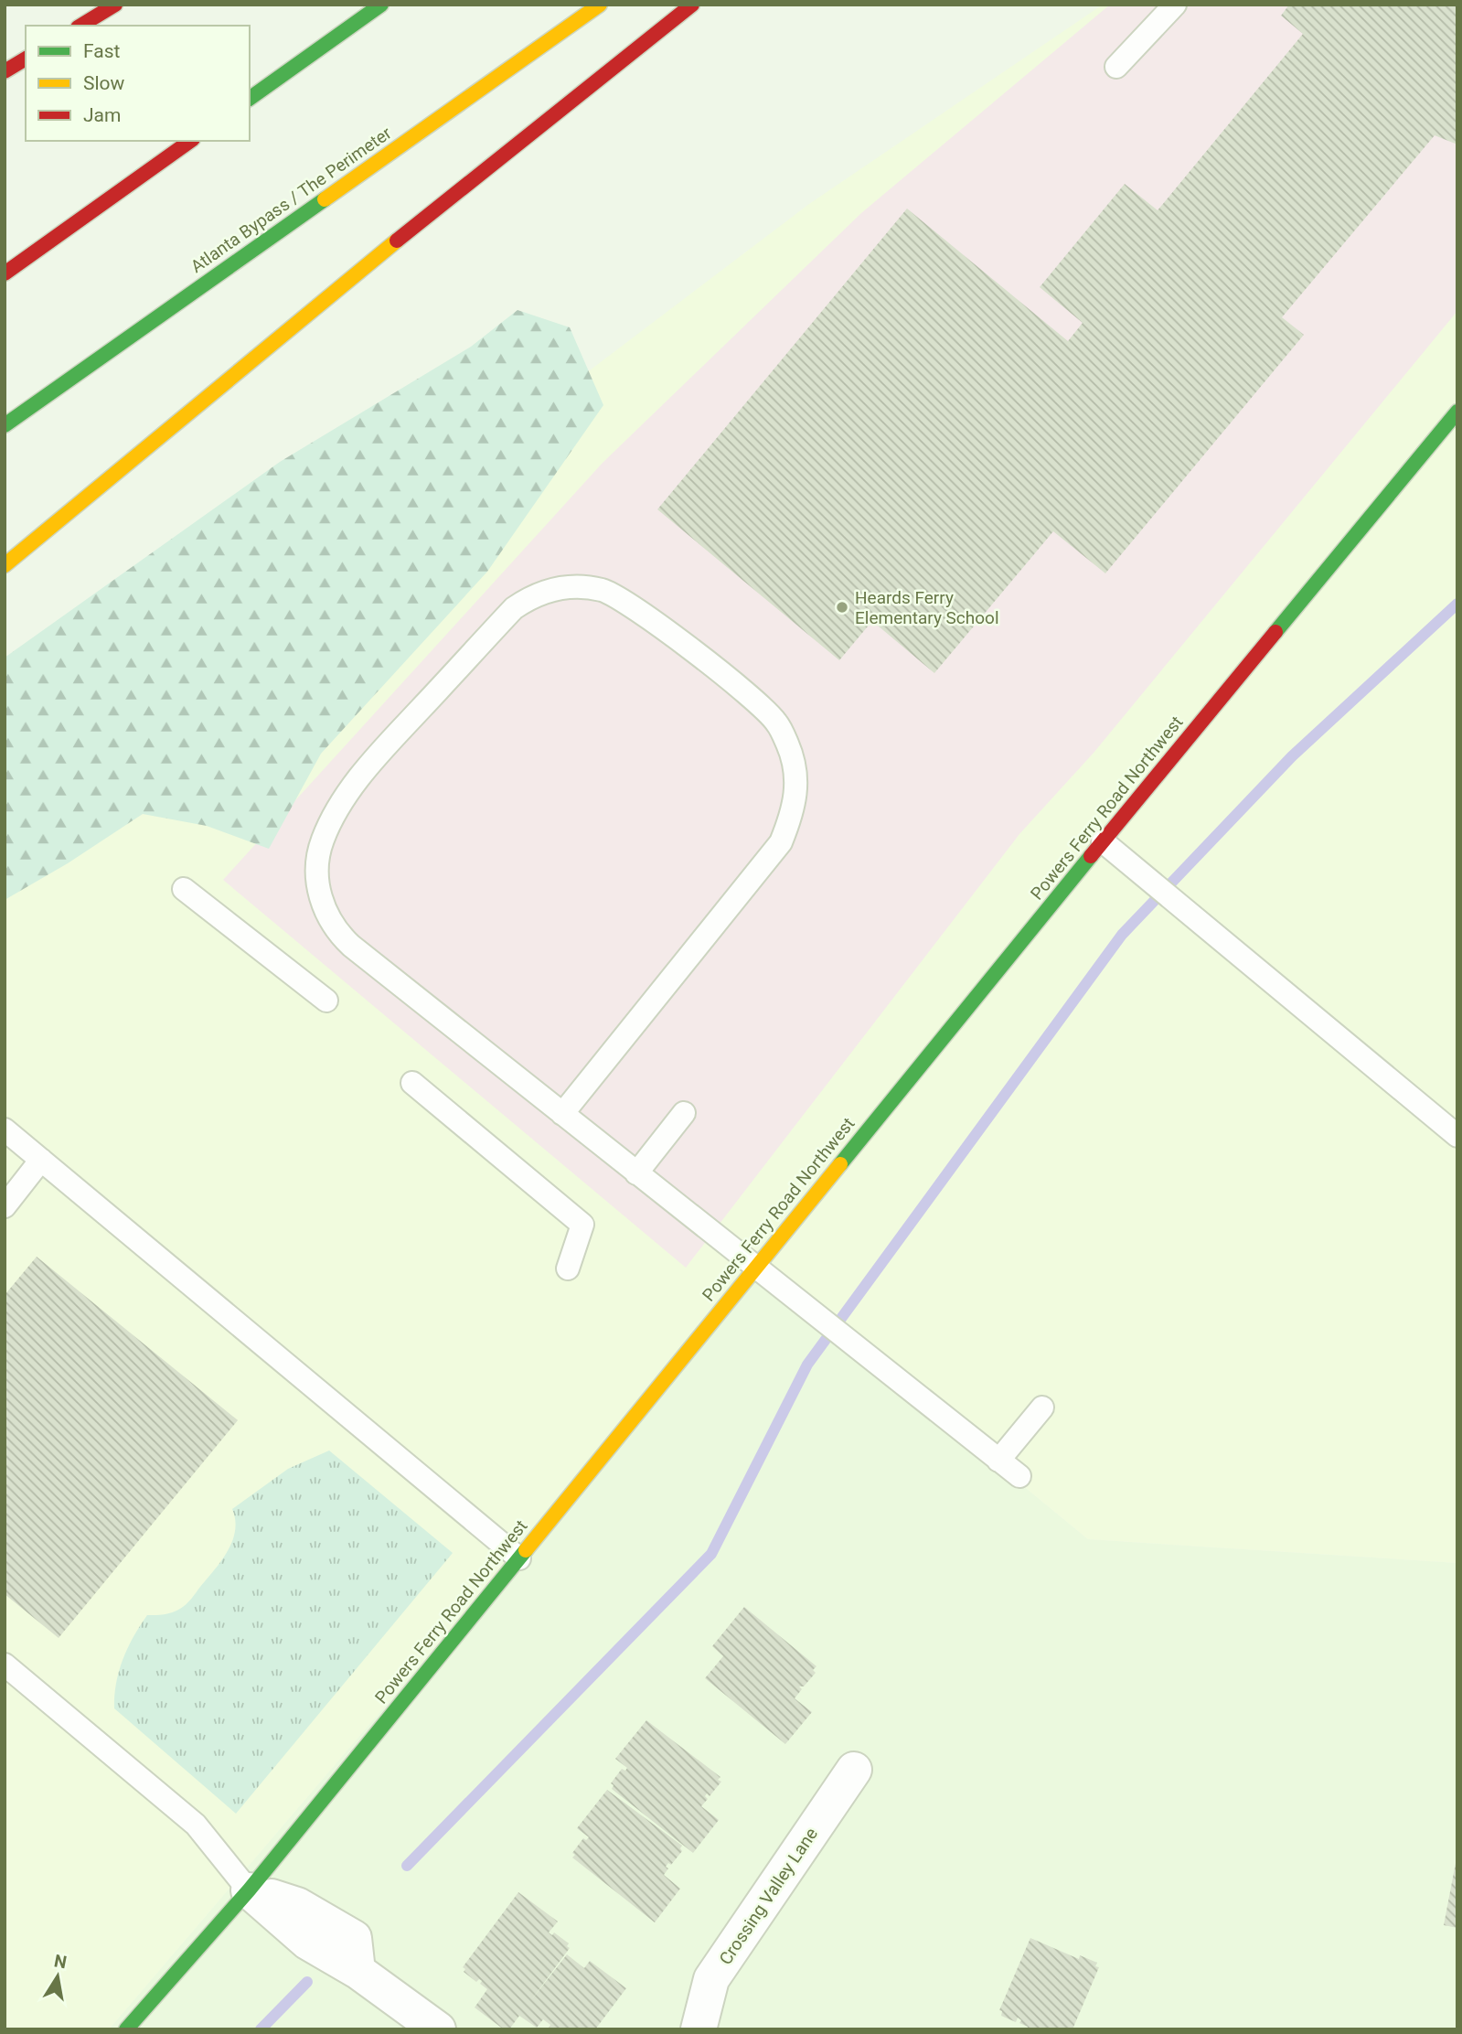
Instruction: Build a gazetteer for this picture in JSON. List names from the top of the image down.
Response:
{
  "streets": {
    "main road": ["Atlanta Bypass / The Perimeter", "Powers Ferry Road Northwest"],
    "street": ["Crossing Valley Lane"]
  },
  "places": ["Heards Ferry Elementary School"],
  "legend": ["Fast", "Slow", "Jam"],
  "north": "top"
}
